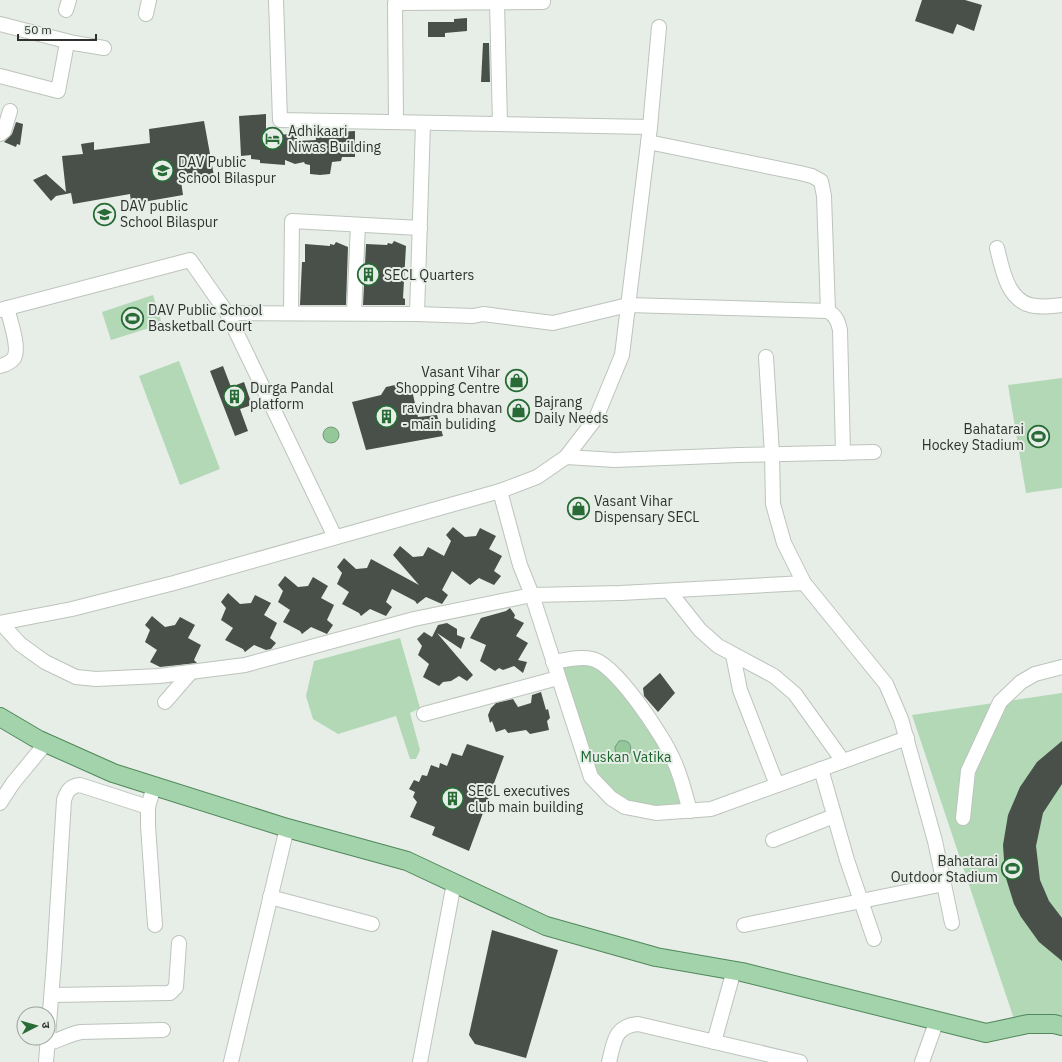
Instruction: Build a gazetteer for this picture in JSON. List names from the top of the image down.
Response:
{
  "parks": ["Muskan Vatika"],
  "places": {
    "hotel": ["Adhikaari Niwas Building"],
    "school or university": ["DAV Public School Bilaspur", "DAV public School Bilaspur"],
    "building": [
      "SECL Quarters",
      "Durga Pandal platform",
      "ravindra bhavan - main buliding",
      "SECL executives club main building"
    ],
    "sports": ["DAV Public School Basketball Court", "Bahatarai Hockey Stadium", "Bahatarai Outdoor Stadium"],
    "shop": ["Vasant Vihar Shopping Centre", "Bajrang Daily Needs", "Vasant Vihar Dispensary SECL"]
  },
  "scale_bar": "50 m",
  "north": "right"
}
